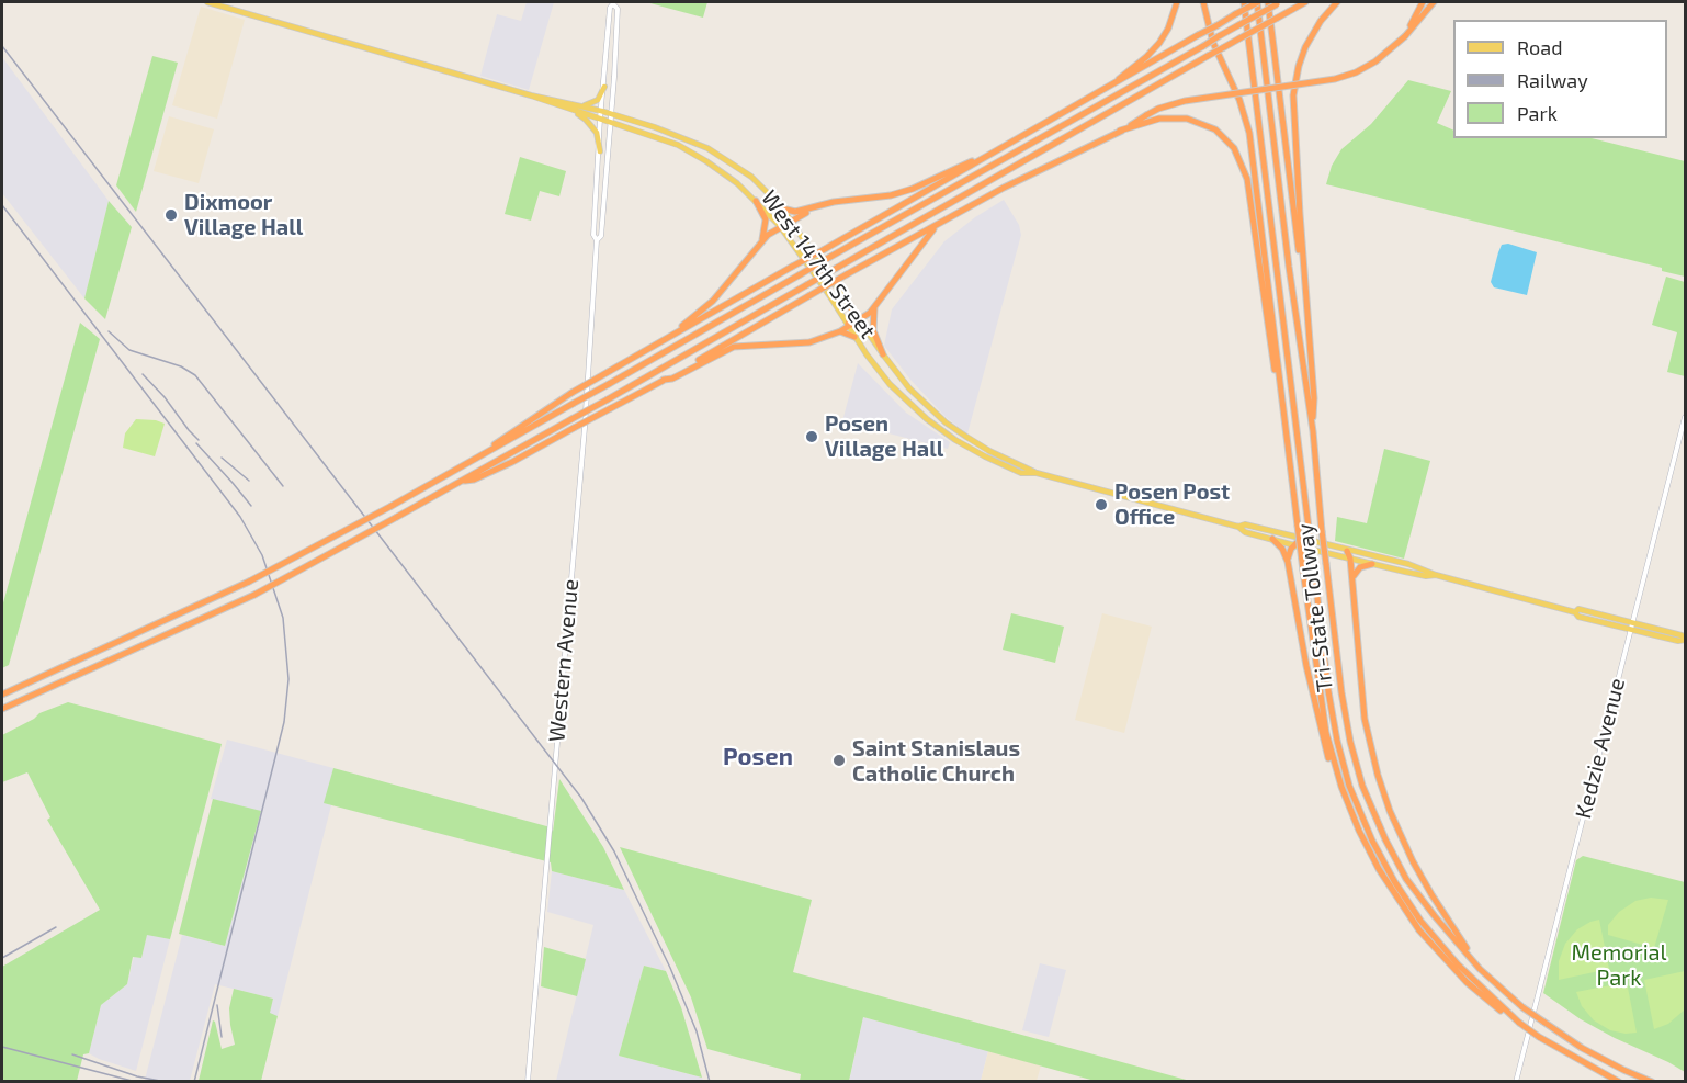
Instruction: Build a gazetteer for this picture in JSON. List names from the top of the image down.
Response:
{
  "streets": {
    "highway": ["Tri-State Tollway"],
    "main road": ["West 147th Street", "Western Avenue", "Kedzie Avenue"]
  },
  "crossings": [
    ["West 147th Street", "Western Avenue"],
    ["West 147th Street", "Kedzie Avenue"]
  ],
  "districts": ["Posen"],
  "parks": ["Memorial Park"],
  "places": [
    "Dixmoor Village Hall",
    "Posen Village Hall",
    "Posen Post Office",
    "Saint Stanislaus Catholic Church"
  ],
  "legend": ["Road", "Railway", "Park"]
}
